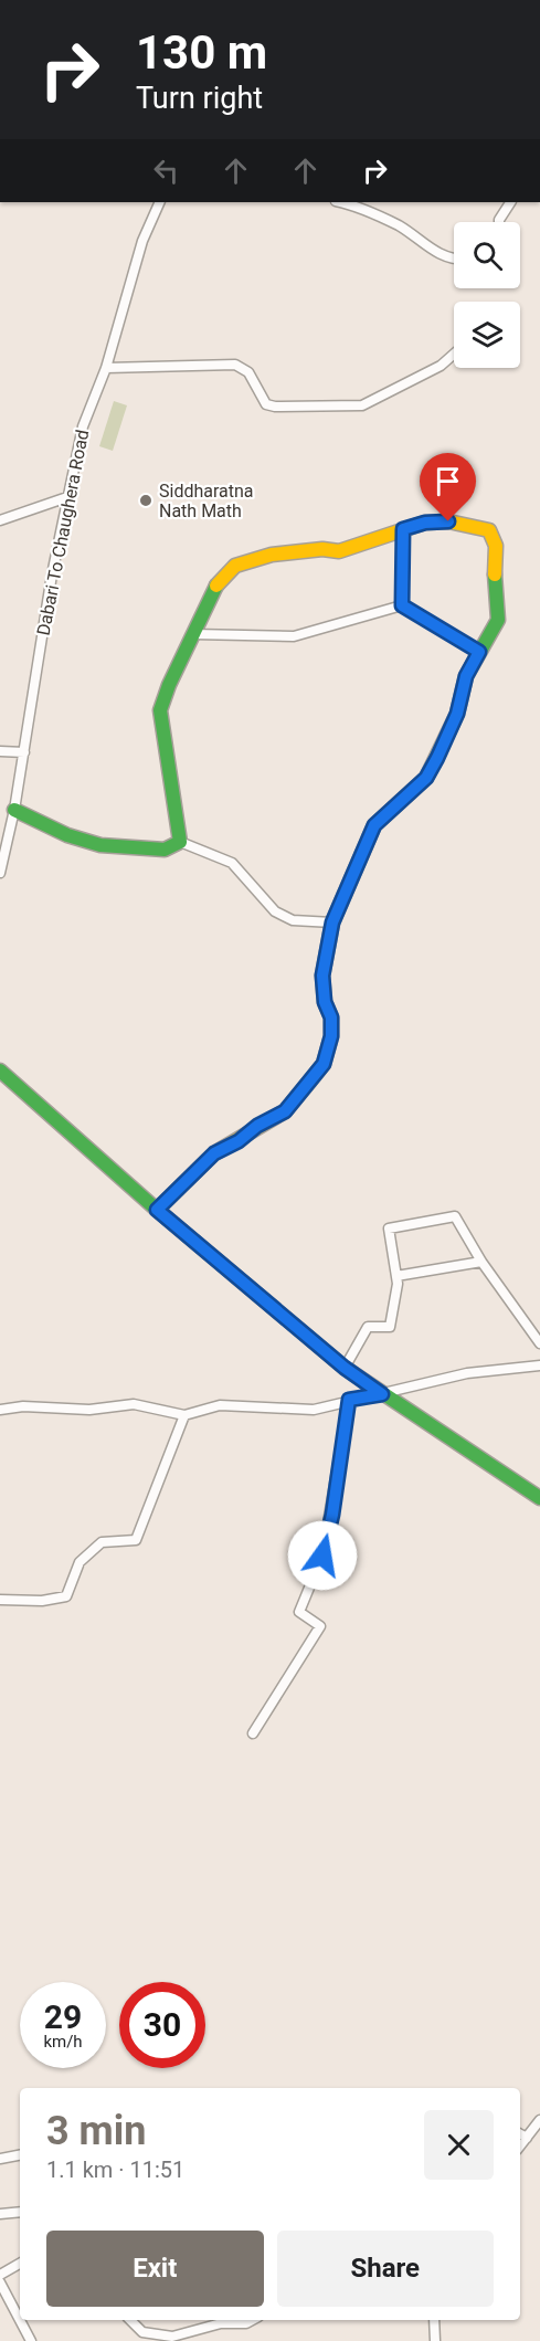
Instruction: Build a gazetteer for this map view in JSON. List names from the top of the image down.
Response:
{
  "streets": {
    "street": ["Dabari To Chaughera Road"]
  },
  "places": ["Siddharatna Nath Math"],
  "page": {
    "turn": ["130 m", "Turn right"],
    "speed": "29 km/h",
    "limit": "30",
    "heading": ["3 min", "1.1 km · 11:51"],
    "buttons": ["Exit", "Share"]
  }
}
